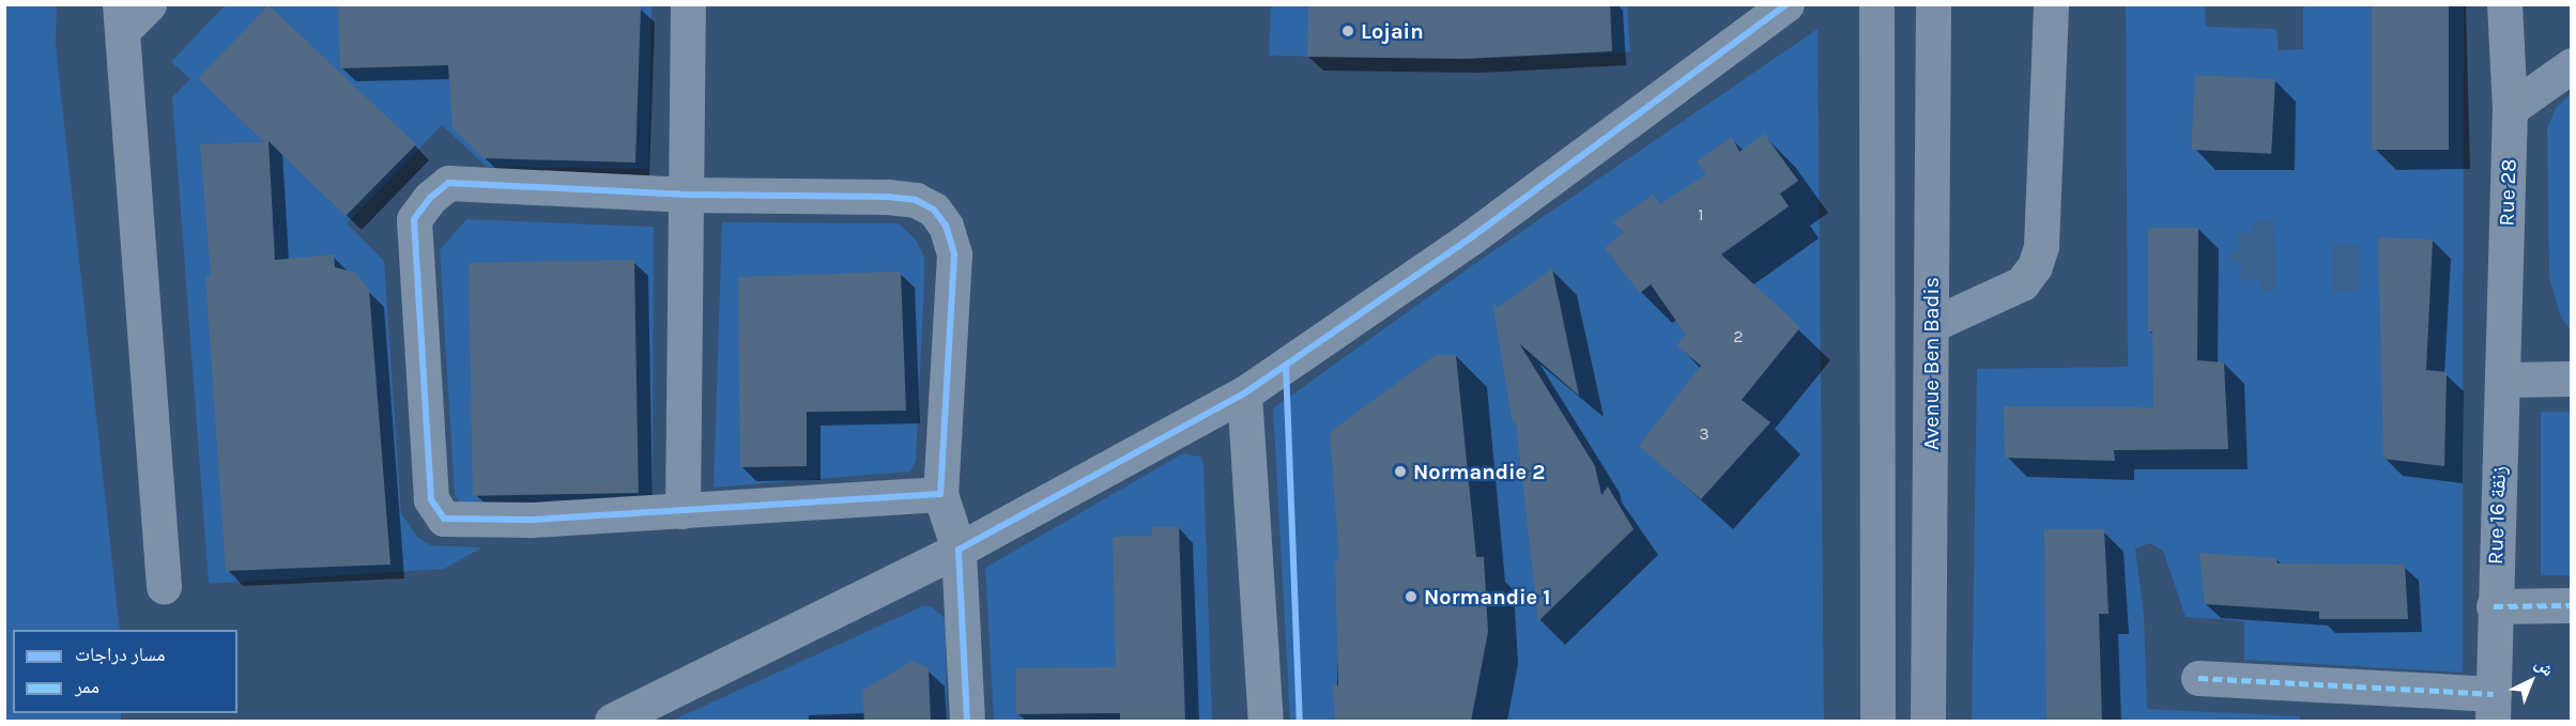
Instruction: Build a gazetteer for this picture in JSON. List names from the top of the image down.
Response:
{
  "streets": {
    "main road": ["Avenue Ben Badis"],
    "street": ["Rue 28", "Rue 16 زنقة"]
  },
  "crossings": [
    ["Rue 28", "Rue 16 زنقة"]
  ],
  "places": ["Lojain", "Normandie 2", "Normandie 1"],
  "house_numbers": ["1", "2", "3"],
  "legend": ["مسار دراجات", "ممر"],
  "north": "top right"
}
